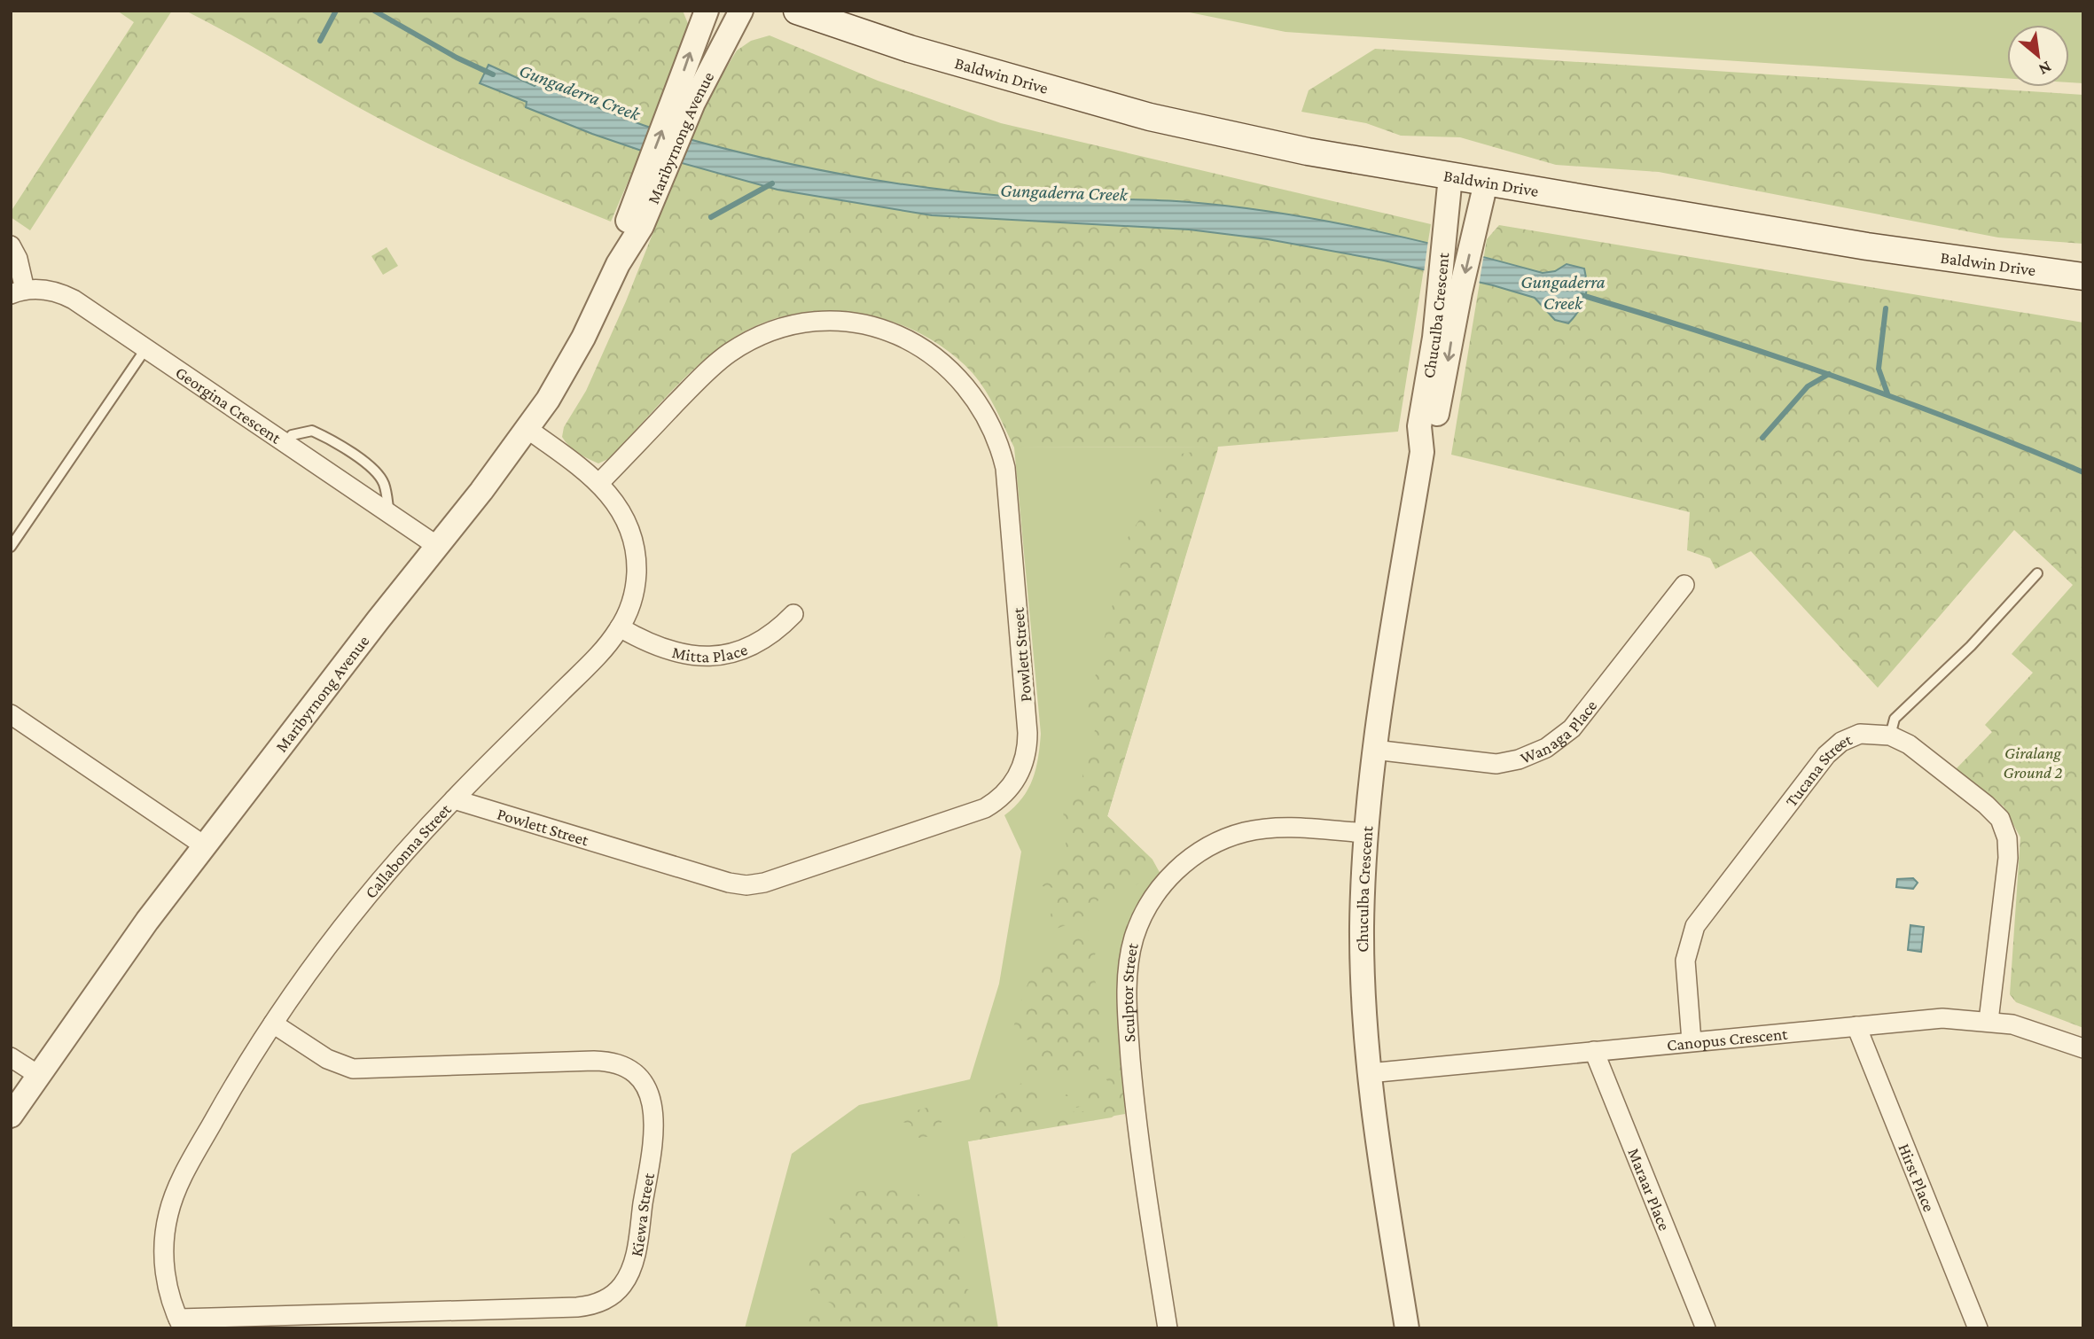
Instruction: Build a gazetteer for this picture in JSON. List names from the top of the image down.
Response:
{
  "streets": {
    "main road": ["Baldwin Drive"],
    "street": [
      "Maribyrnong Avenue",
      "Chuculba Crescent",
      "Georgina Crescent",
      "Mitta Place",
      "Powlett Street",
      "Wanaga Place",
      "Tucana Street",
      "Callabonna Street",
      "Sculptor Street",
      "Canopus Crescent",
      "Hirst Place",
      "Maraar Place",
      "Kiewa Street"
    ]
  },
  "crossings": [
    ["Baldwin Drive", "Chuculba Crescent"],
    ["Maribyrnong Avenue", "Georgina Crescent"],
    ["Maribyrnong Avenue", "Callabonna Street"],
    ["Chuculba Crescent", "Wanaga Place"],
    ["Chuculba Crescent", "Sculptor Street"],
    ["Chuculba Crescent", "Canopus Crescent"],
    ["Mitta Place", "Callabonna Street"],
    ["Powlett Street", "Callabonna Street"],
    ["Tucana Street", "Canopus Crescent"],
    ["Callabonna Street", "Kiewa Street"],
    ["Canopus Crescent", "Hirst Place"],
    ["Canopus Crescent", "Maraar Place"]
  ],
  "water": ["Gungaderra Creek"],
  "parks": ["Giralang Ground 2"],
  "north": "bottom right"
}
